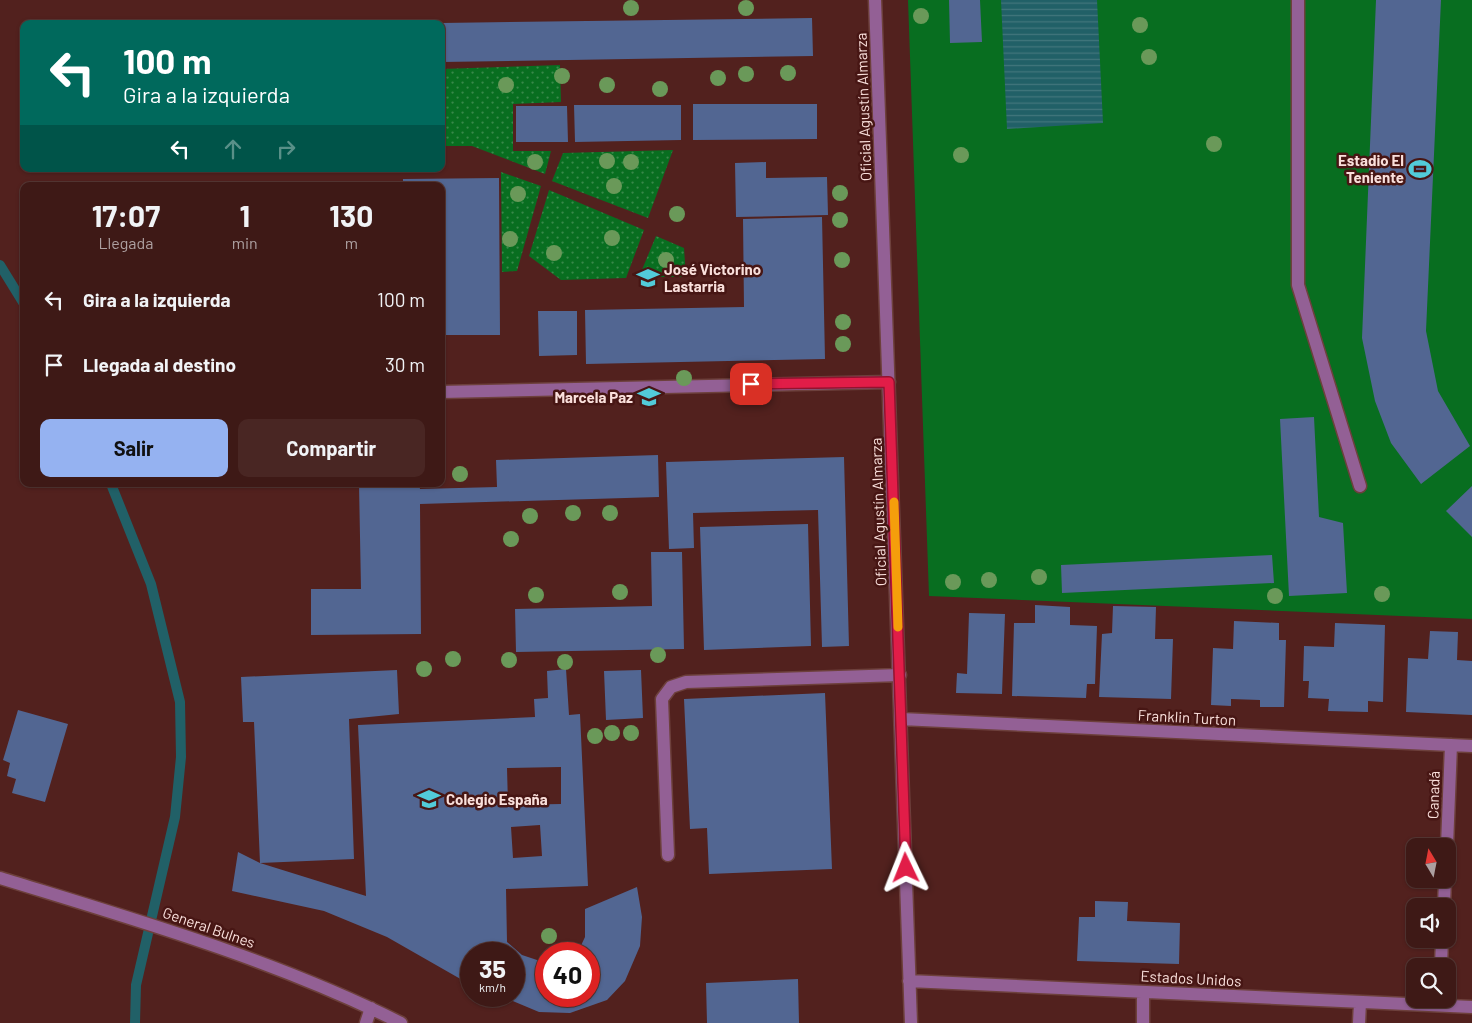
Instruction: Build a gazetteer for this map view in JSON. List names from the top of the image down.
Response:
{
  "streets": {
    "street": [
      "Oficial Agustín Almarza",
      "Franklin Turton",
      "Canadá",
      "General Bulnes",
      "Estados Unidos"
    ]
  },
  "crossings": [
    ["Oficial Agustín Almarza", "Franklin Turton"],
    ["Oficial Agustín Almarza", "Estados Unidos"],
    ["Franklin Turton", "Canadá"]
  ],
  "places": {
    "sports": ["Estadio El Teniente"],
    "school or university": ["José Victorino Lastarria", "Marcela Paz", "Colegio España"]
  },
  "north": "top",
  "page": {
    "turn": ["100 m", "Gira a la izquierda"],
    "eta": [
      "17:07",
      "Llegada",
      "1",
      "min",
      "130",
      "m"
    ],
    "list": [
      {
        "name": "Gira a la izquierda",
        "value": "100 m"
      },
      {
        "name": "Llegada al destino",
        "value": "30 m"
      }
    ],
    "buttons": ["Salir", "Compartir"],
    "speed": "35 km/h",
    "limit": "40"
  }
}
